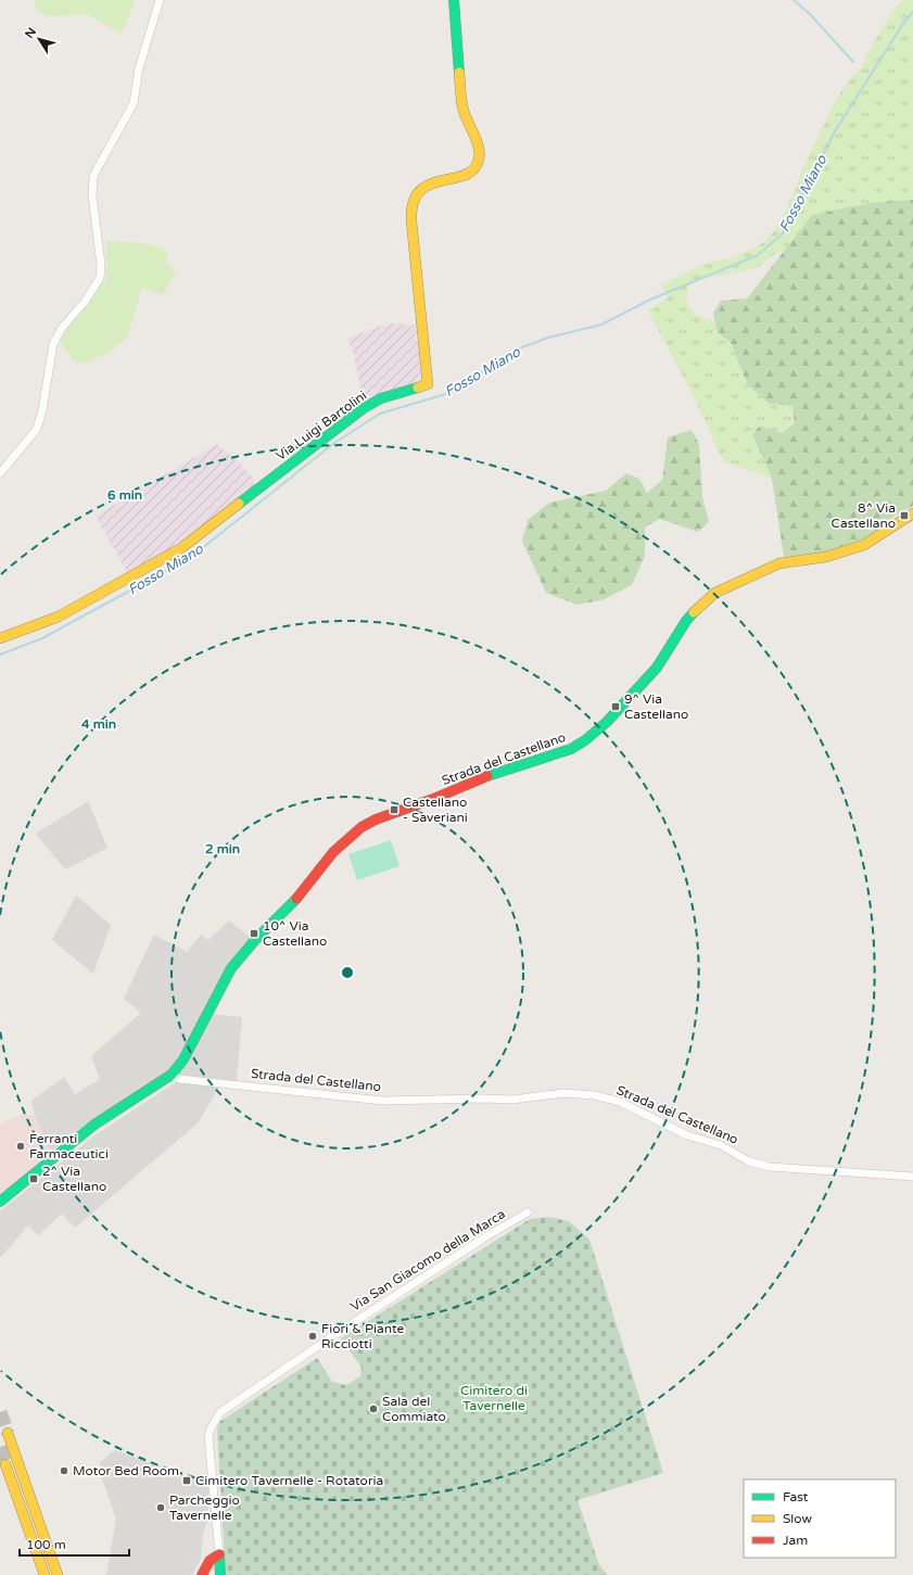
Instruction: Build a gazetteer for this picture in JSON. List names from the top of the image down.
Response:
{
  "streets": {
    "main road": ["Via Luigi Bartolini", "Strada del Castellano", "Via San Giacomo della Marca"]
  },
  "water": ["Fosso Miano"],
  "parks": ["Cimitero di Tavernelle"],
  "places": {
    "transit": [
      "8^ Via Castellano",
      "9^ Via Castellano",
      "Castellano - Saveriani",
      "10^ Via Castellano",
      "2^ Via Castellano",
      "Cimitero Tavernelle - Rotatoria"
    ],
    "other": [
      "Ferranti Farmaceutici",
      "Fiori & Piante Ricciotti",
      "Sala del Commiato",
      "Motor Bed Room",
      "Parcheggio Tavernelle"
    ]
  },
  "legend": ["Fast", "Slow", "Jam"],
  "scale_bar": "100 m",
  "north": "top left",
  "rings": ["6 min", "4 min", "2 min"]
}
